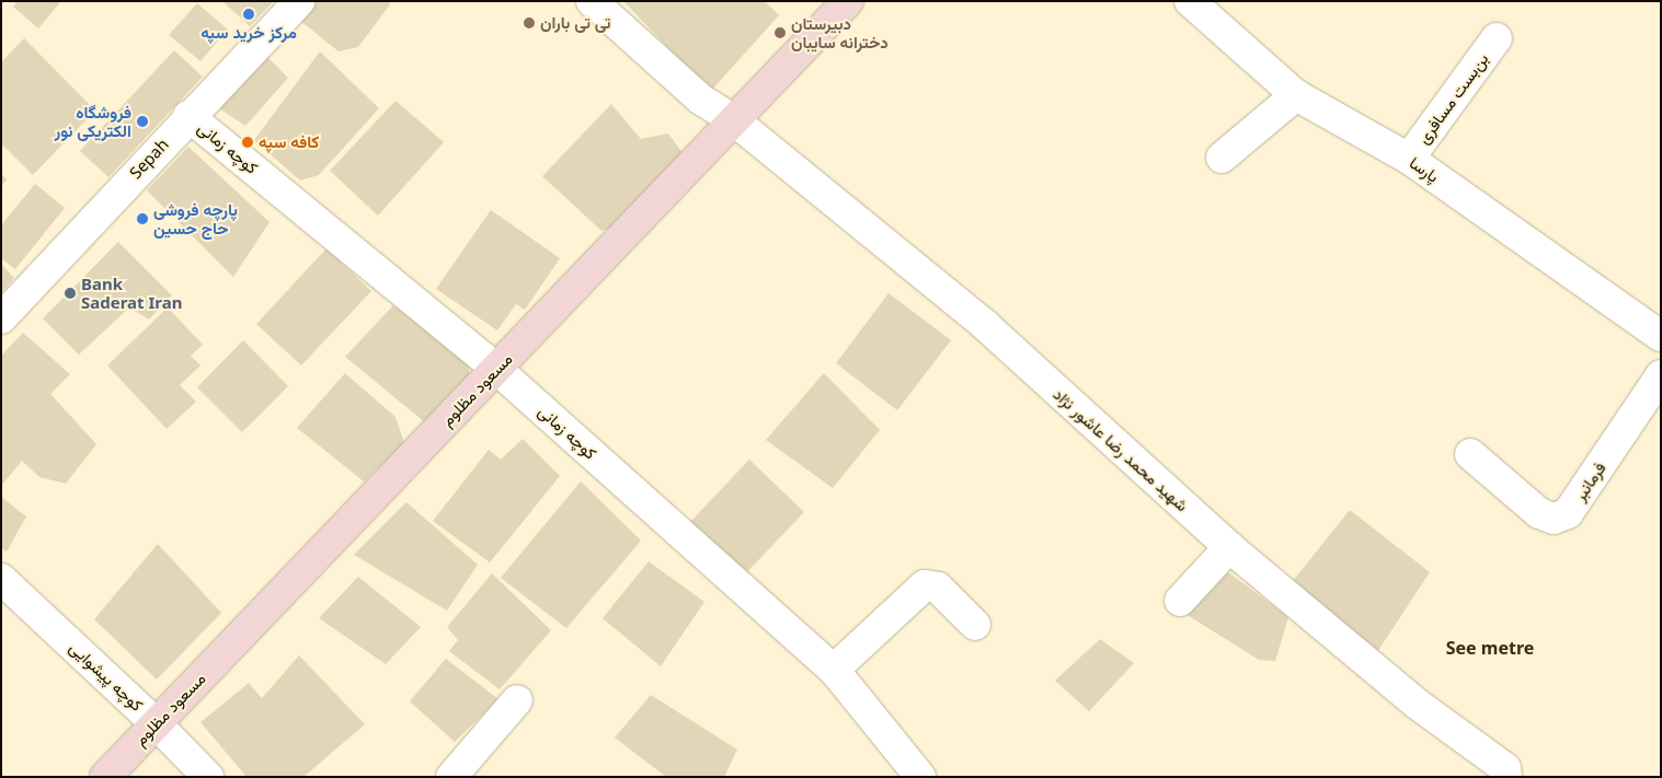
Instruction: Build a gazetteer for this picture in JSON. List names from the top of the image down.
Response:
{
  "streets": {
    "street": [
      "بن‌بست مسافری",
      "کوچه زمانی",
      "Sepah",
      "پارسا",
      "مسعود مظلوم",
      "شهید محمد رضا عاشور نژاد",
      "فرمانبر",
      "کوچه پیشوایی"
    ]
  },
  "crossings": [
    ["بن‌بست مسافری", "پارسا"],
    ["کوچه زمانی", "Sepah"],
    ["کوچه زمانی", "مسعود مظلوم"],
    ["مسعود مظلوم", "شهید محمد رضا عاشور نژاد"],
    ["مسعود مظلوم", "کوچه پیشوایی"]
  ],
  "districts": ["See metre"],
  "places": [
    "مرکز خرید سپه",
    "تی تی باران",
    "دبیرستان دخترانه سایبان",
    "فروشگاه الکتریکی نور",
    "کافه سپه",
    "پارچه فروشی حاج حسین",
    "Bank Saderat Iran"
  ]
}
